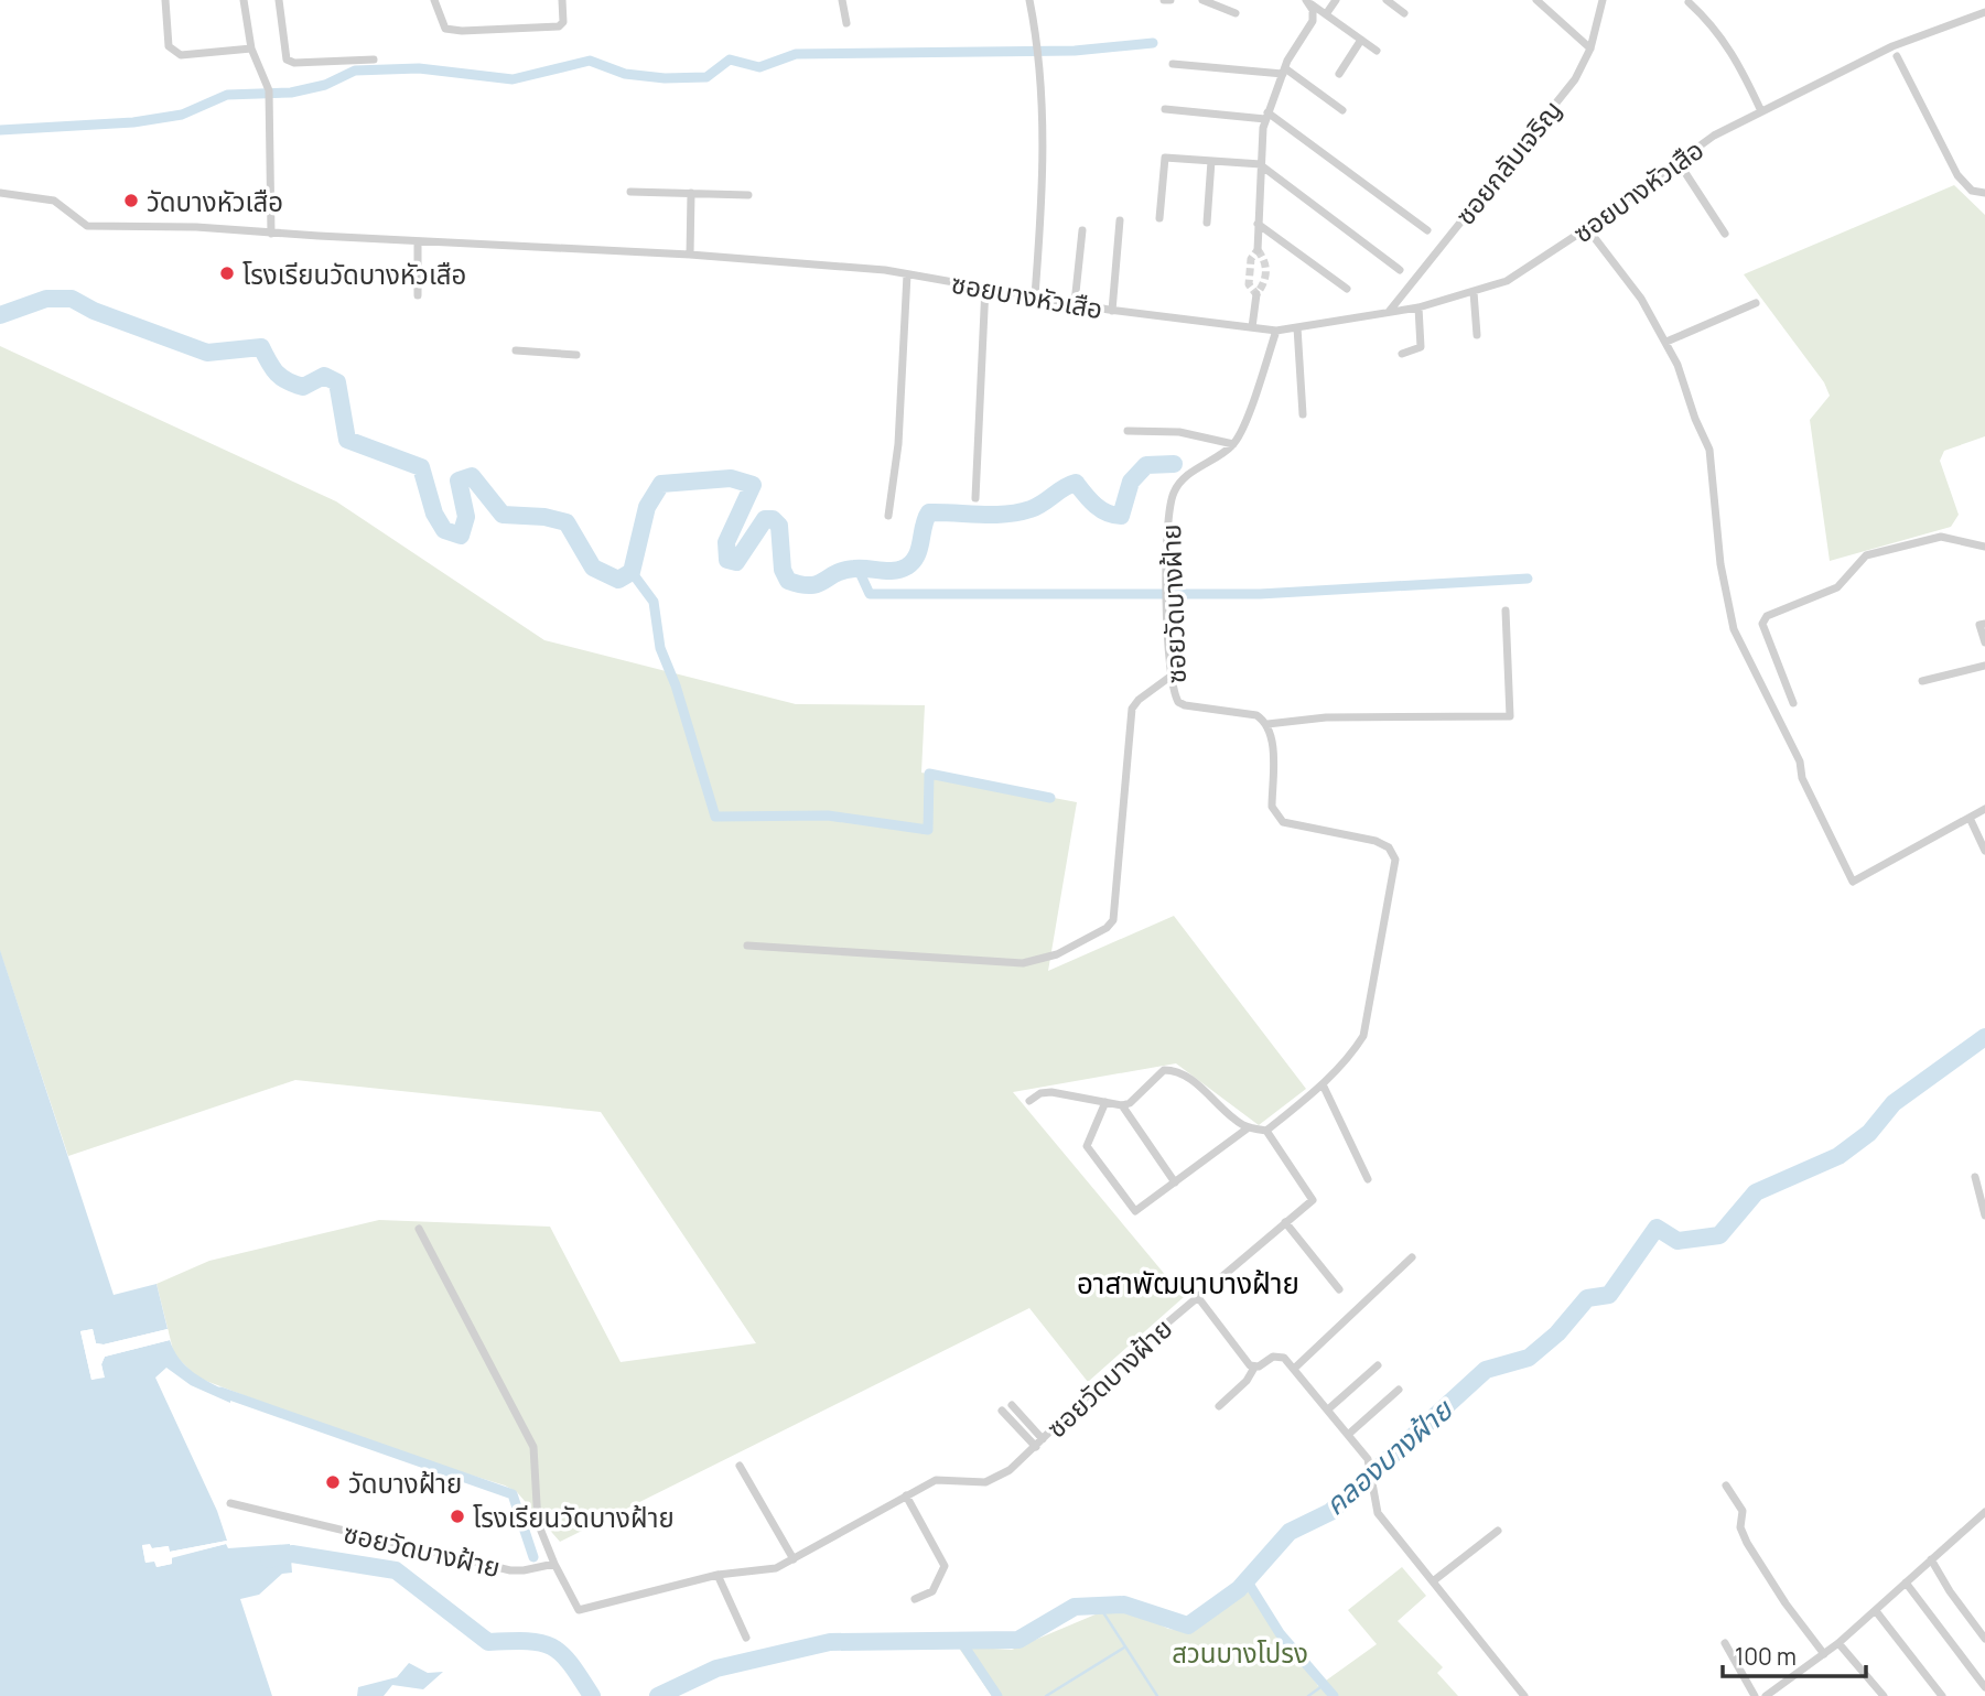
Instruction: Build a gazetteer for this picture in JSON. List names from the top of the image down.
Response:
{
  "streets": {
    "street": ["ซอยกลับเจริญ", "ซอยบางหัวเสือ", "ซอยวัดบางฝ้าย"]
  },
  "crossings": [
    ["ซอยกลับเจริญ", "ซอยบางหัวเสือ"]
  ],
  "districts": ["อาสาพัฒนาบางฝ้าย"],
  "water": ["คลองบางฝ้าย"],
  "parks": ["สวนบางโปรง"],
  "places": [
    "วัดบางหัวเสือ",
    "โรงเรียนวัดบางหัวเสือ",
    "วัดบางฝ้าย",
    "โรงเรียนวัดบางฝ้าย"
  ],
  "scale_bar": "100 m"
}
